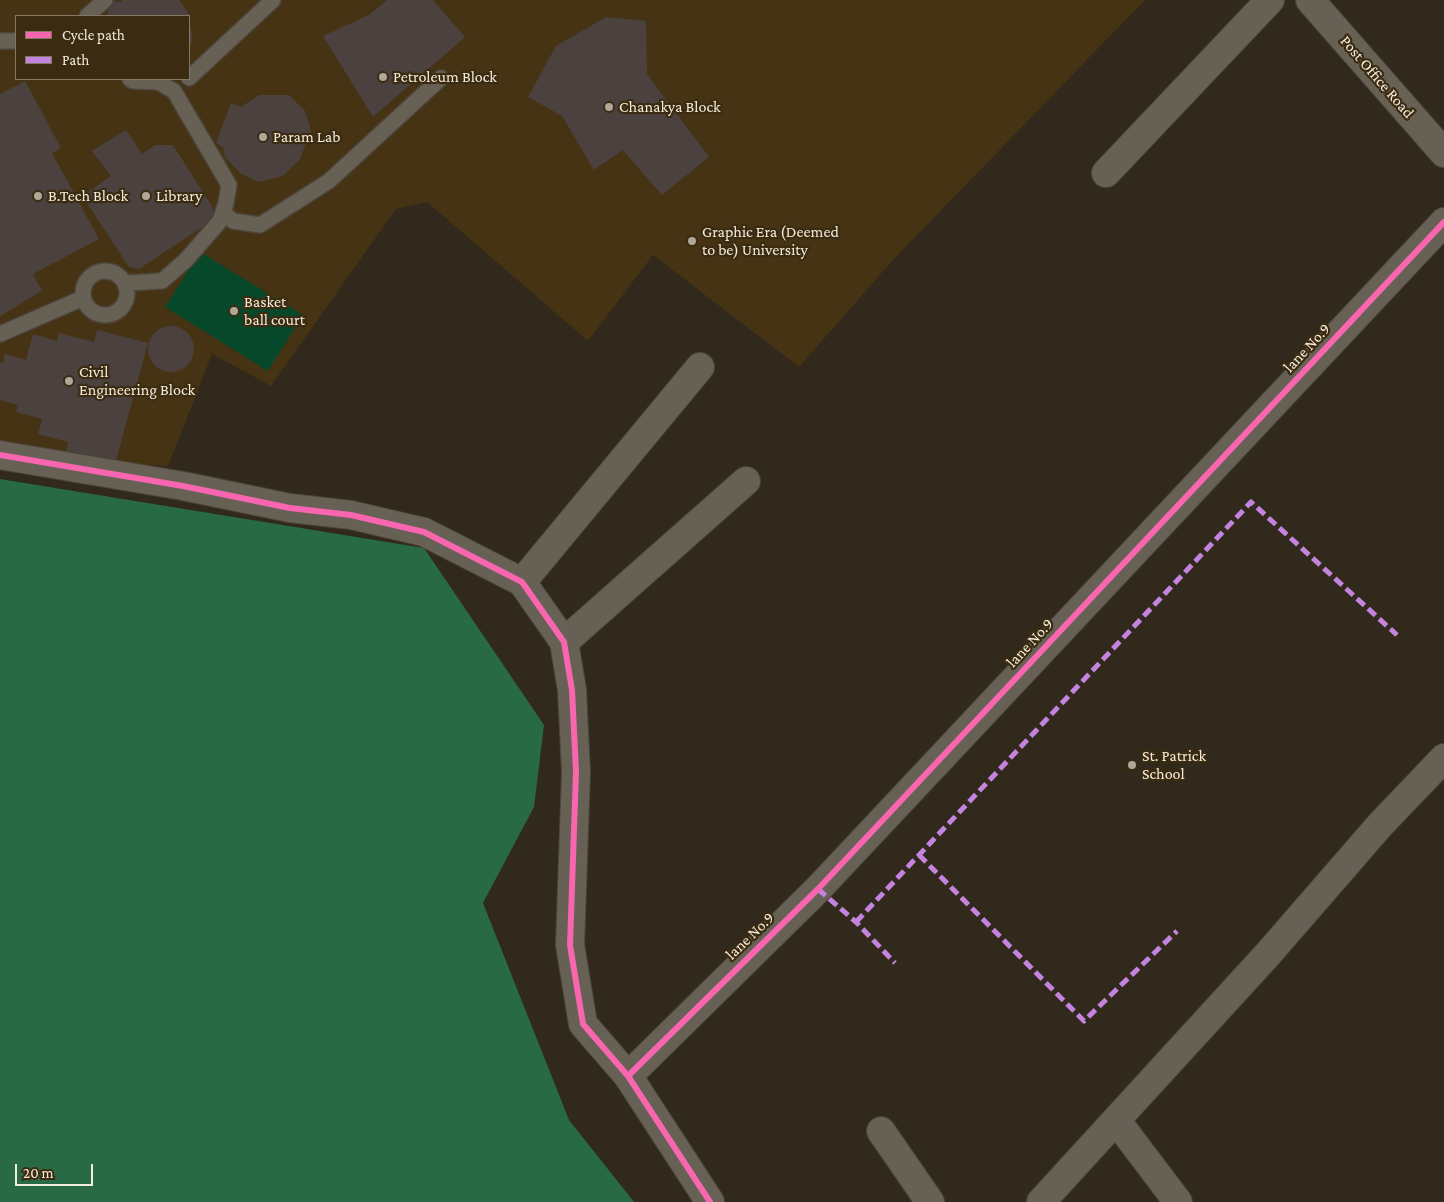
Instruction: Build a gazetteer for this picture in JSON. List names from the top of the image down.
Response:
{
  "streets": {
    "street": ["Post Office Road", "lane No.9"]
  },
  "places": [
    "Petroleum Block",
    "Chanakya Block",
    "Param Lab",
    "B.Tech Block",
    "Library",
    "Graphic Era (Deemed to be) University",
    "Basket ball court",
    "Civil Engineering Block",
    "St. Patrick School"
  ],
  "legend": ["Cycle path", "Path"],
  "scale_bar": "20 m"
}
